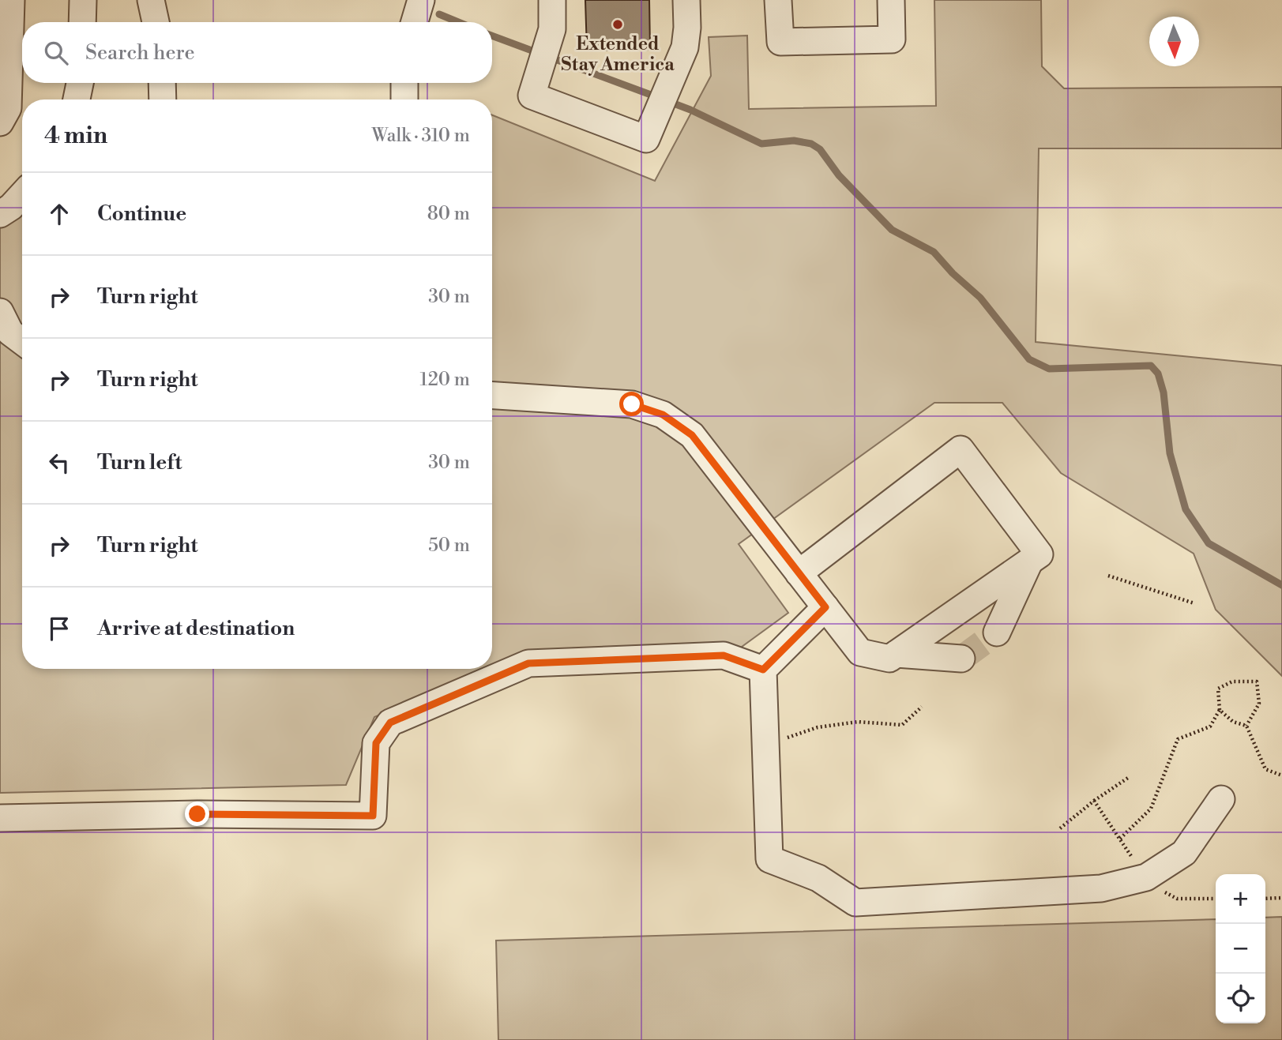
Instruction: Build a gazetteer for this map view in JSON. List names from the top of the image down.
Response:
{
  "places": ["Extended Stay America"],
  "north": "bottom",
  "page": {
    "search": "Search here",
    "heading": ["4 min", "Walk · 310 m"],
    "list": [
      ["Continue", "80 m"],
      ["Turn right", "30 m"],
      ["Turn right", "120 m"],
      ["Turn left", "30 m"],
      ["Turn right", "50 m"],
      "Arrive at destination"
    ],
    "map_buttons": ["+", "−"]
  }
}
